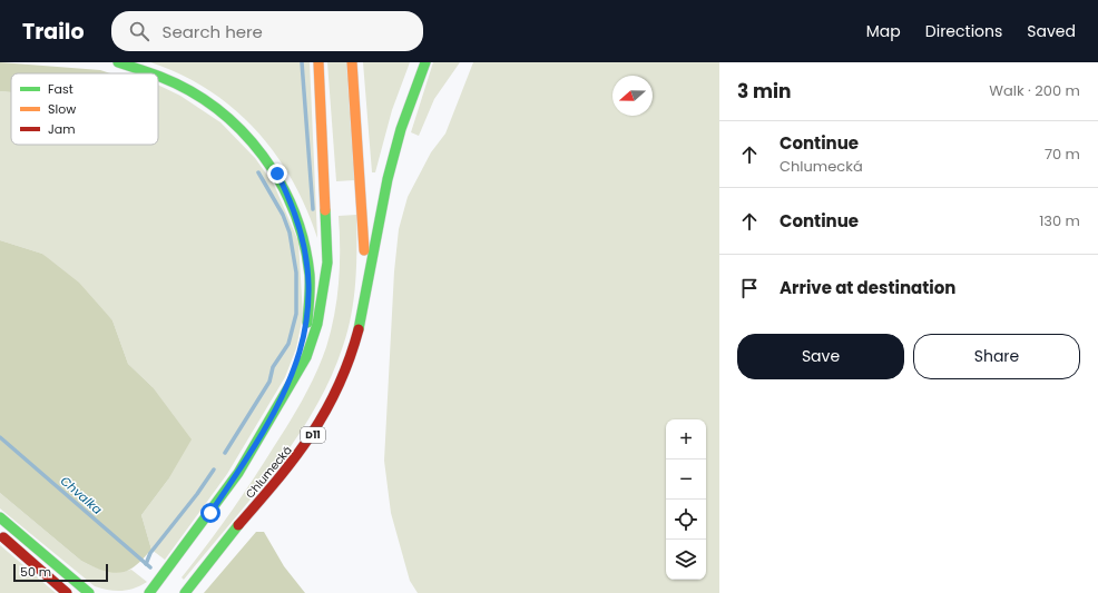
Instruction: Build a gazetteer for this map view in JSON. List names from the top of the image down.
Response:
{
  "streets": {
    "main road": ["D11", "Chlumecká"]
  },
  "crossings": [
    ["D11", "Chlumecká"]
  ],
  "water": ["Chvalka"],
  "legend": ["Fast", "Slow", "Jam"],
  "scale_bar": "50 m",
  "north": "left",
  "page": {
    "header": "Trailo",
    "search": "Search here",
    "nav": ["Map", "Directions", "Saved"],
    "heading": ["3 min", "Walk · 200 m"],
    "list": [
      ["Continue", "Chlumecká", "70 m"],
      ["Continue", "130 m"],
      "Arrive at destination"
    ],
    "buttons": ["Save", "Share"],
    "map_buttons": ["+", "−"],
    "scale": "50 m"
  }
}
